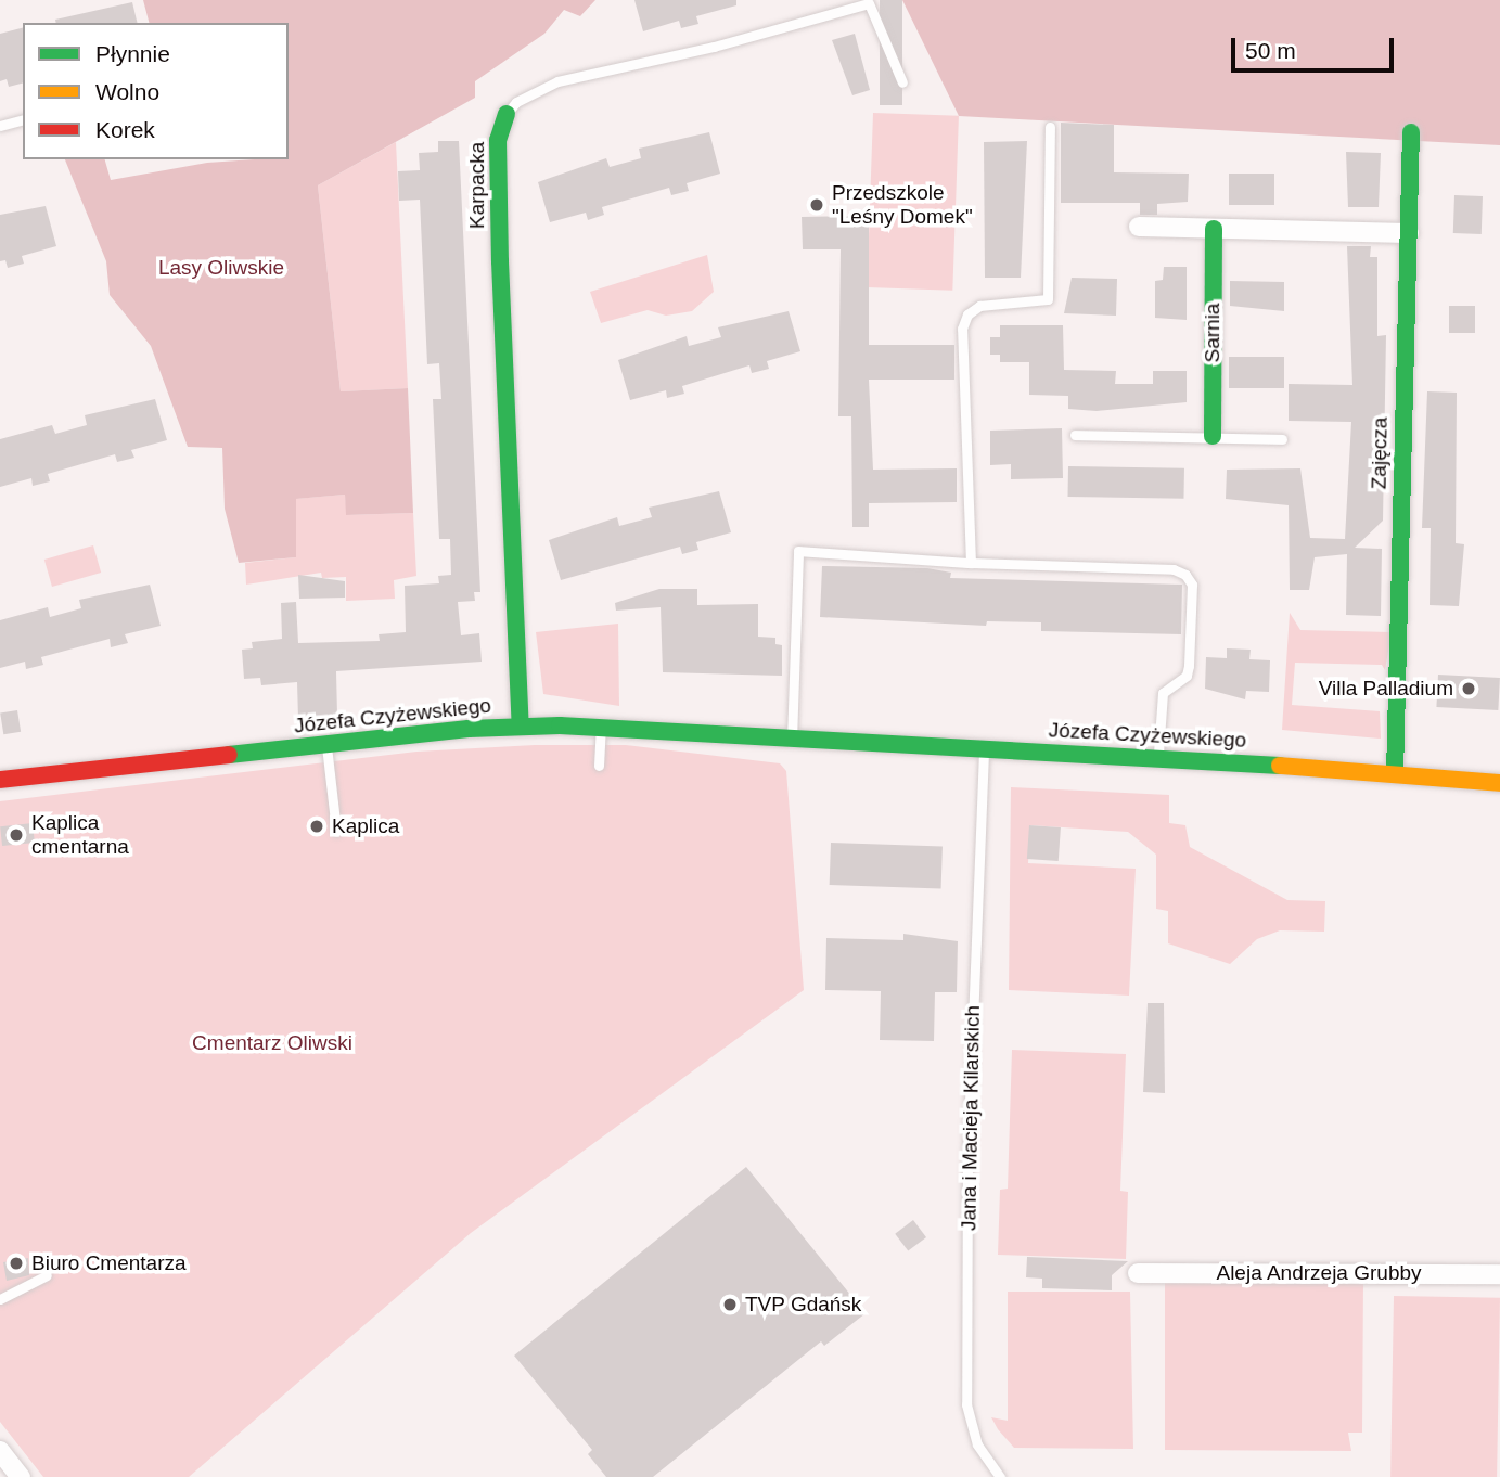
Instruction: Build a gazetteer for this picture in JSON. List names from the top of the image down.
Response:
{
  "streets": {
    "street": [
      "Karpacka",
      "Sarnia",
      "Zajęcza",
      "Józefa Czyżewskiego",
      "Aleja Andrzeja Grubby"
    ],
    "lane": ["Jana i Macieja Kilarskich"]
  },
  "crossings": [
    ["Karpacka", "Józefa Czyżewskiego"],
    ["Zajęcza", "Józefa Czyżewskiego"],
    ["Józefa Czyżewskiego", "Jana i Macieja Kilarskich"]
  ],
  "parks": ["Lasy Oliwskie", "Cmentarz Oliwski"],
  "places": [
    "Przedszkole \"Leśny Domek\"",
    "Villa Palladium",
    "Kaplica",
    "Kaplica cmentarna",
    "Biuro Cmentarza",
    "TVP Gdańsk"
  ],
  "legend": ["Płynnie", "Wolno", "Korek"],
  "scale_bar": "50 m"
}
